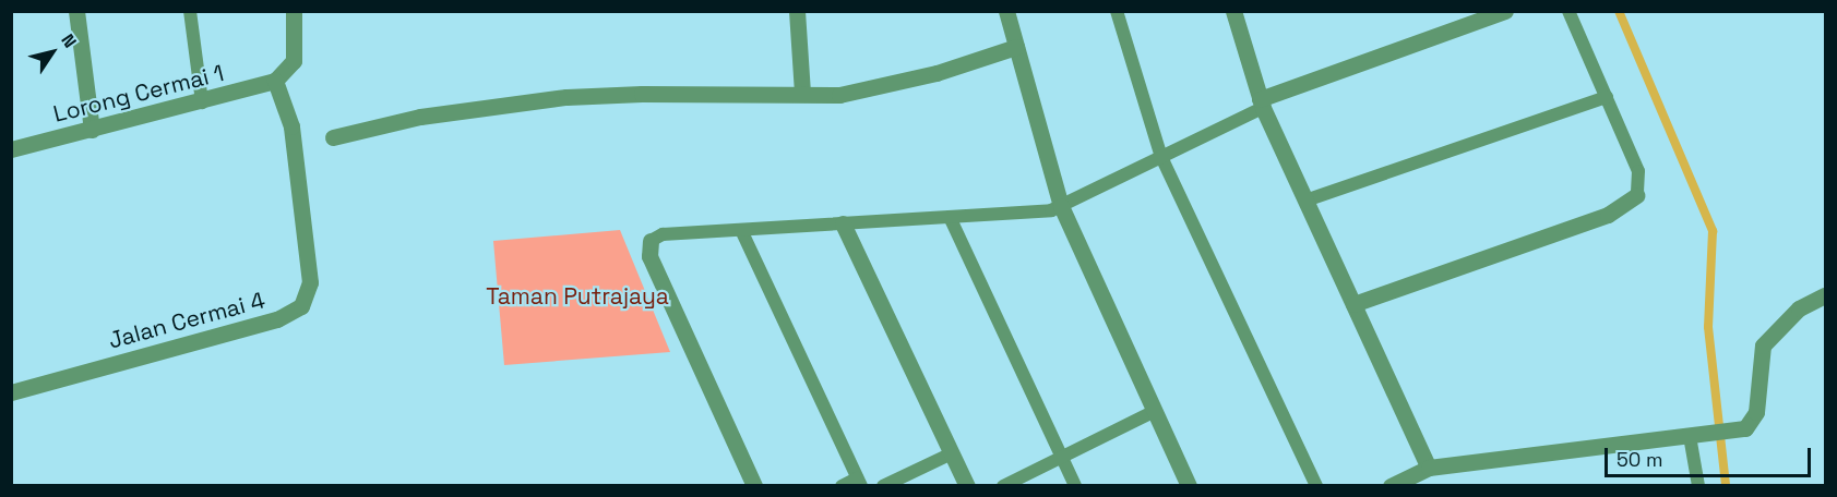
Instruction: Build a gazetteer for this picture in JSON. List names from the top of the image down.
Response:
{
  "streets": {
    "street": ["Lorong Cermai 1", "Jalan Cermai 4"]
  },
  "crossings": [
    ["Lorong Cermai 1", "Jalan Cermai 4"]
  ],
  "parks": ["Taman Putrajaya"],
  "scale_bar": "50 m",
  "north": "top right"
}
